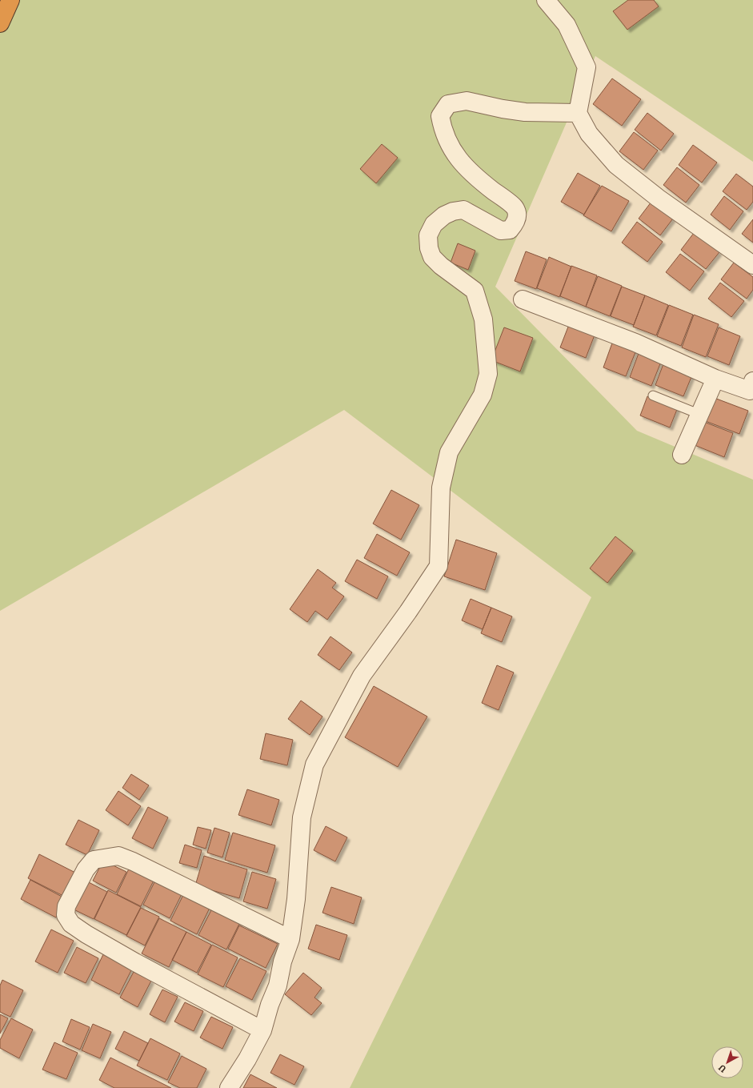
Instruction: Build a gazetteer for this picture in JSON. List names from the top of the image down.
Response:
{
  "north": "bottom left"
}
